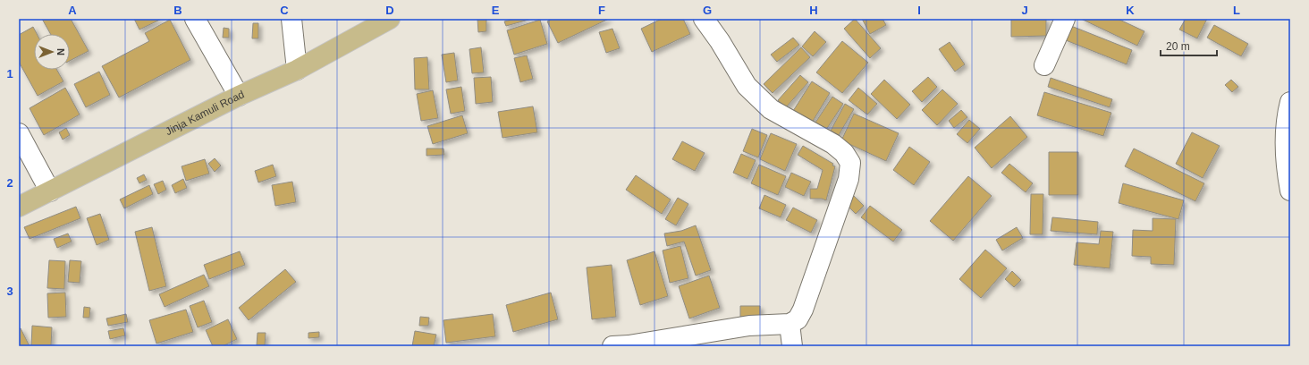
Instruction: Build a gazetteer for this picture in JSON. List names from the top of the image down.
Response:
{
  "streets": {
    "main road": ["Jinja Kamuli Road"]
  },
  "scale_bar": "20 m",
  "north": "right",
  "grid": {
    "columns": [
      "A",
      "B",
      "C",
      "D",
      "E",
      "F",
      "G",
      "H",
      "I",
      "J",
      "K",
      "L"
    ],
    "rows": ["1", "2", "3"]
  }
}
